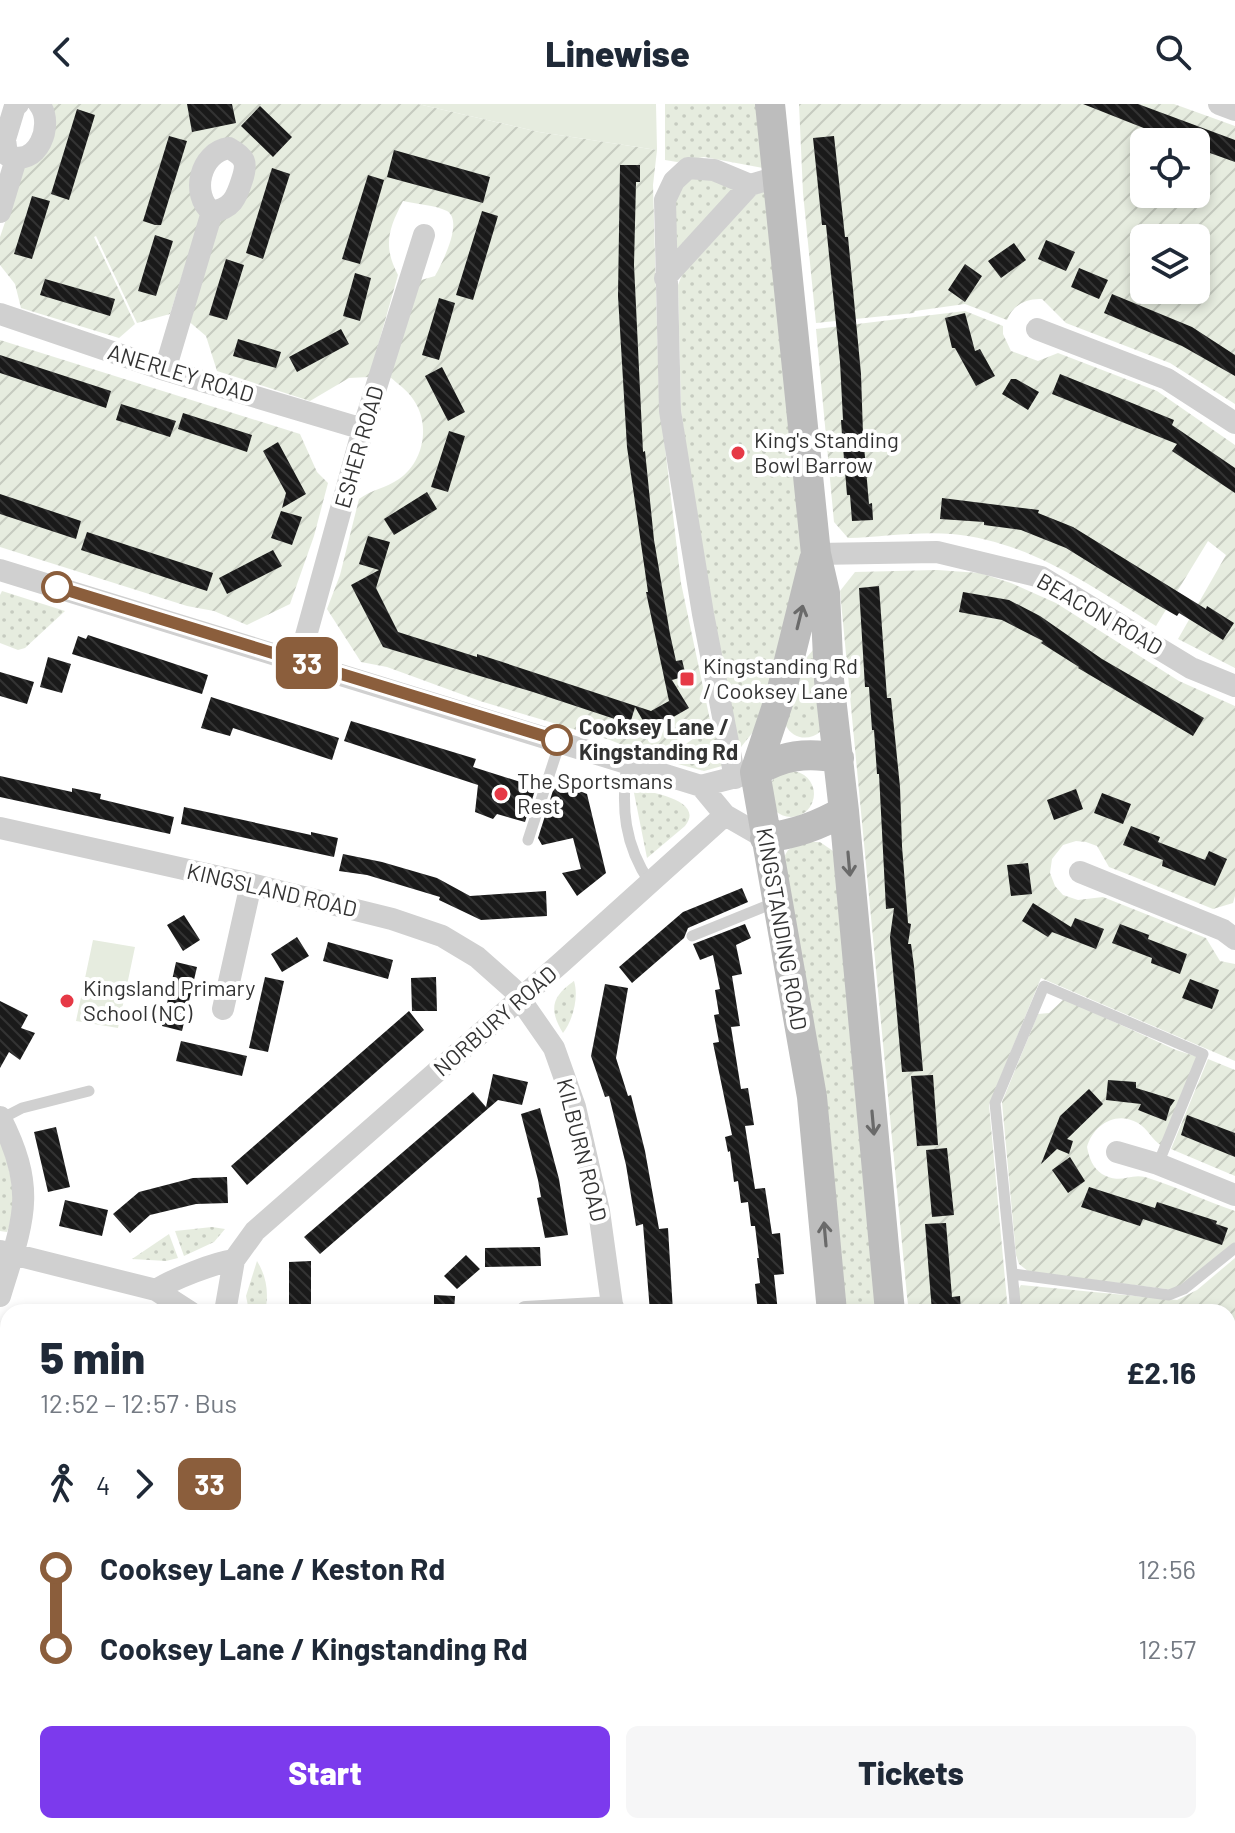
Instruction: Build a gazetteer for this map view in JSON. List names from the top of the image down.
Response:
{
  "streets": {
    "main road": ["KINGSTANDING ROAD"],
    "street": [
      "ANERLEY ROAD",
      "ESHER ROAD",
      "BEACON ROAD",
      "KINGSLAND ROAD",
      "NORBURY ROAD",
      "KILBURN ROAD"
    ]
  },
  "crossings": [
    ["ANERLEY ROAD", "ESHER ROAD"],
    ["BEACON ROAD", "KINGSTANDING ROAD"],
    ["KINGSLAND ROAD", "NORBURY ROAD"],
    ["KINGSLAND ROAD", "KILBURN ROAD"],
    ["NORBURY ROAD", "KILBURN ROAD"]
  ],
  "places": {
    "other": [
      "King's Standing Bowl Barrow",
      "Cooksey Lane / Kingstanding Rd",
      "The Sportsmans Rest",
      "Kingsland Primary School (NC)"
    ],
    "transit": ["Kingstanding Rd / Cooksey Lane"]
  },
  "lines": ["bus line 33"],
  "page": {
    "header": "Linewise",
    "on_map": "33",
    "heading": ["5 min", "12:52 – 12:57 · Bus", "£2.16"],
    "legs": ["4", "33"],
    "list": [
      {
        "name": "Cooksey Lane / Keston Rd",
        "value": "12:56"
      },
      {
        "name": "Cooksey Lane / Kingstanding Rd",
        "value": "12:57"
      }
    ],
    "buttons": ["Start", "Tickets"]
  }
}
